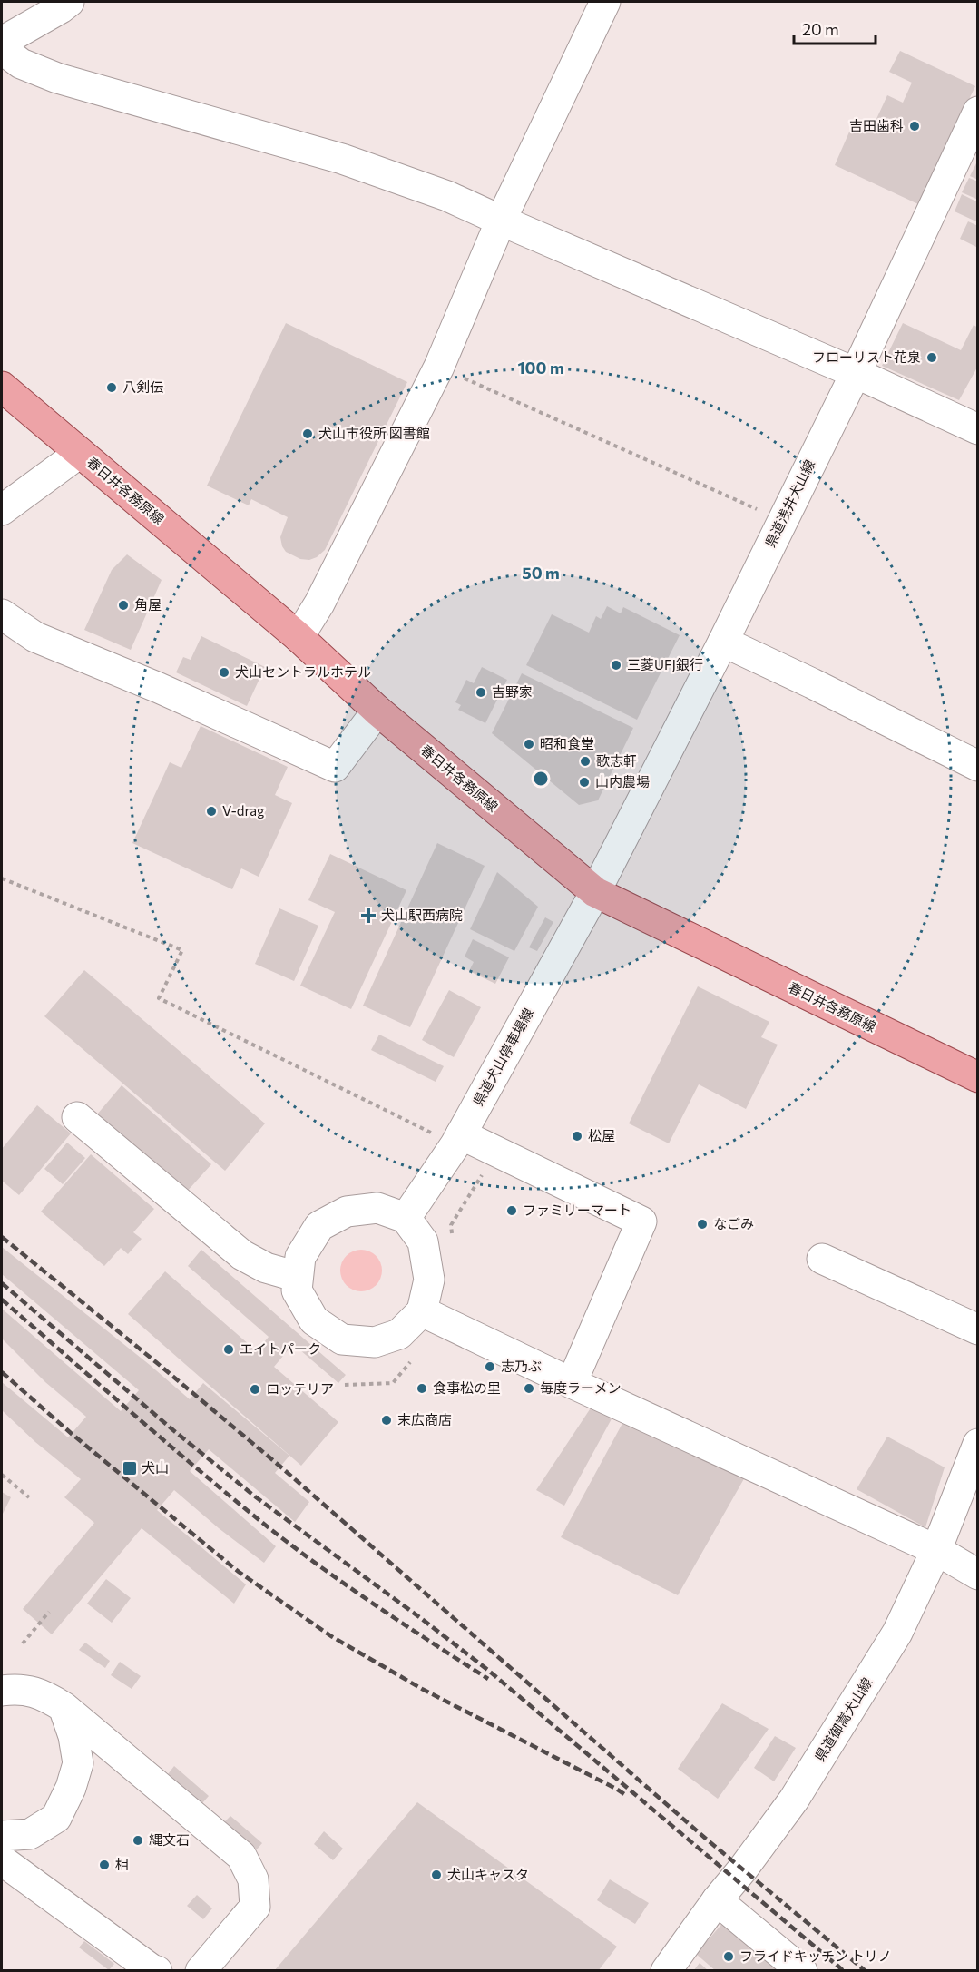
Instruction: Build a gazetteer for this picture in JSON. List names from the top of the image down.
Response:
{
  "streets": {
    "main road": ["春日井各務原線"],
    "street": ["県道浅井犬山線", "県道犬山停車場線", "県道御嵩犬山線"]
  },
  "crossings": [
    ["春日井各務原線", "県道浅井犬山線"],
    ["春日井各務原線", "県道犬山停車場線"],
    ["県道浅井犬山線", "県道犬山停車場線"]
  ],
  "places": {
    "other": [
      "吉田歯科",
      "フローリスト花泉",
      "八剣伝",
      "犬山市役所 図書館",
      "角屋",
      "三菱UFJ銀行",
      "犬山セントラルホテル",
      "吉野家",
      "昭和食堂",
      "歌志軒",
      "山内農場",
      "V-drag",
      "松屋",
      "ファミリーマート",
      "なごみ",
      "エイトパーク",
      "志乃ぶ",
      "食事松の里",
      "毎度ラーメン",
      "ロッテリア",
      "末広商店",
      "縄文石",
      "相",
      "犬山キャスタ",
      "フライドキッチン トリノ"
    ],
    "health": ["犬山駅西病院"],
    "transit": ["犬山"]
  },
  "scale_bar": "20 m",
  "rings": ["100 m", "50 m"]
}
